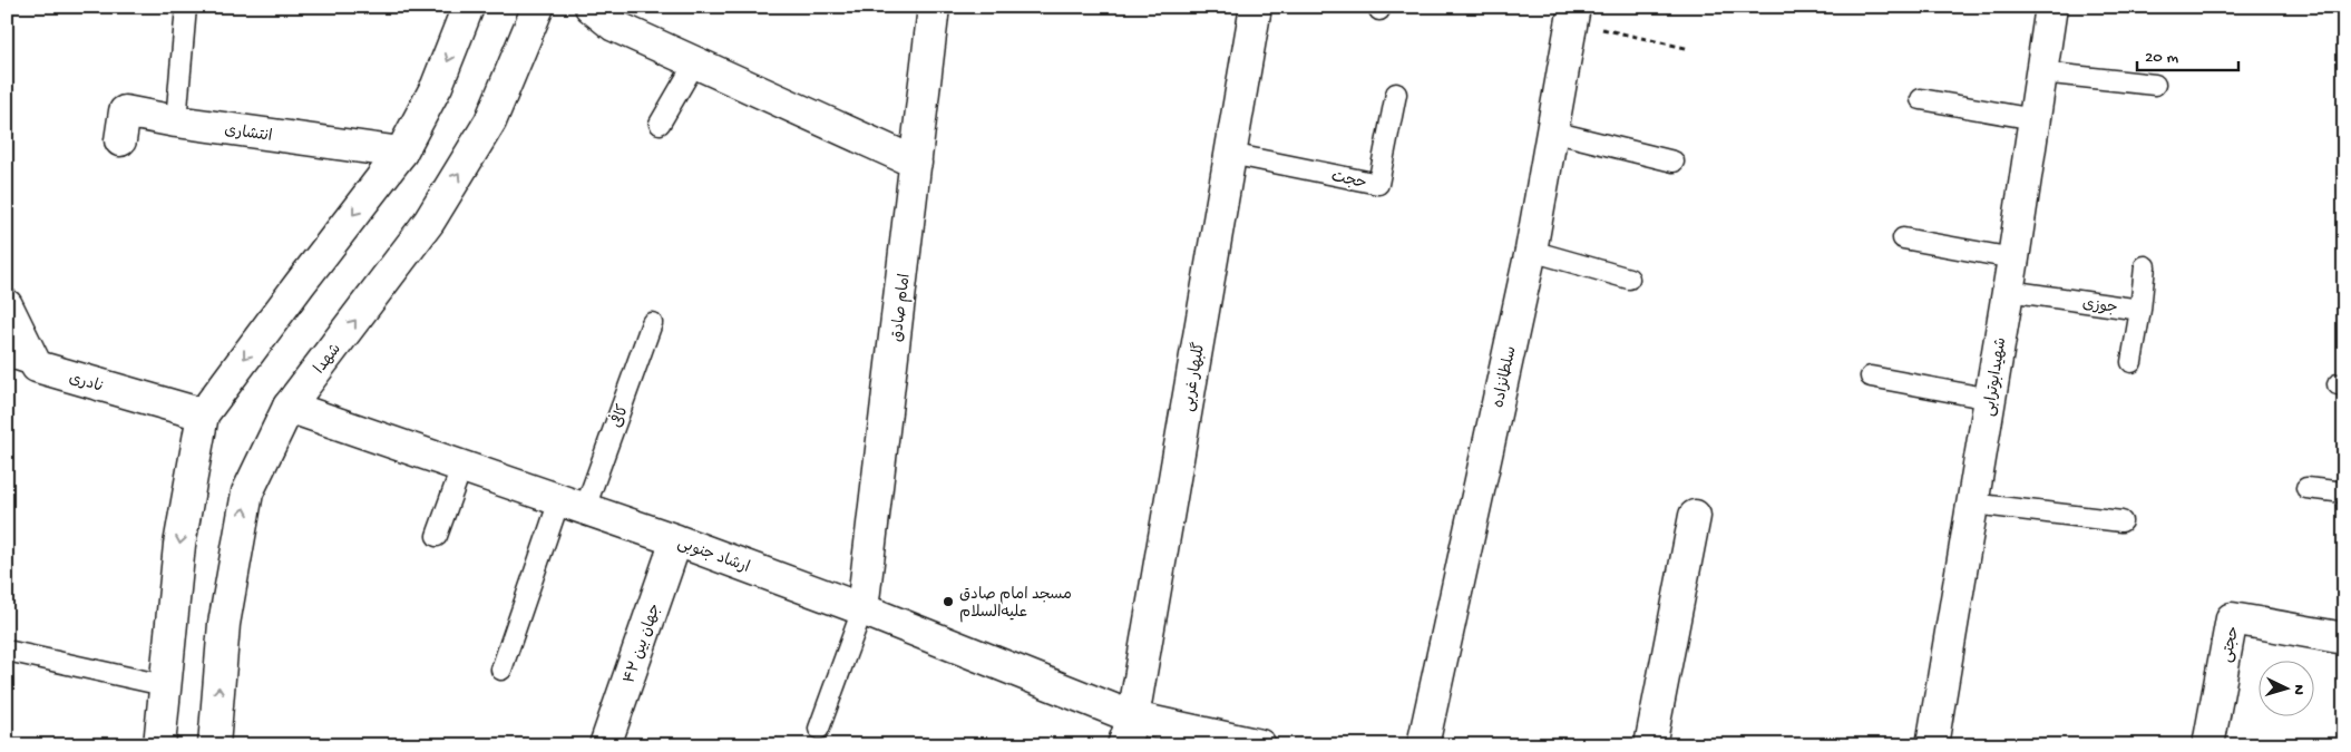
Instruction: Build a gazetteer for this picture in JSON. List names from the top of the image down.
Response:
{
  "streets": {
    "street": [
      "انتشاری",
      "امام صادق",
      "شهدا",
      "گلبهار غربی",
      "سلطانزاده",
      "شهیدابوترابی",
      "نادری",
      "ارشاد جنوبی",
      "جهان بین ۴۲",
      "حجتی"
    ],
    "lane": ["حجت", "جوزی", "کافی"]
  },
  "crossings": [
    ["حجت", "گلبهار غربی"],
    ["جوزی", "شهیدابوترابی"],
    ["امام صادق", "ارشاد جنوبی"],
    ["شهدا", "ارشاد جنوبی"],
    ["گلبهار غربی", "ارشاد جنوبی"],
    ["کافی", "ارشاد جنوبی"],
    ["ارشاد جنوبی", "جهان بین ۴۲"]
  ],
  "places": ["مسجد امام صادق علیه‌السلام"],
  "scale_bar": "20 m",
  "north": "right"
}
